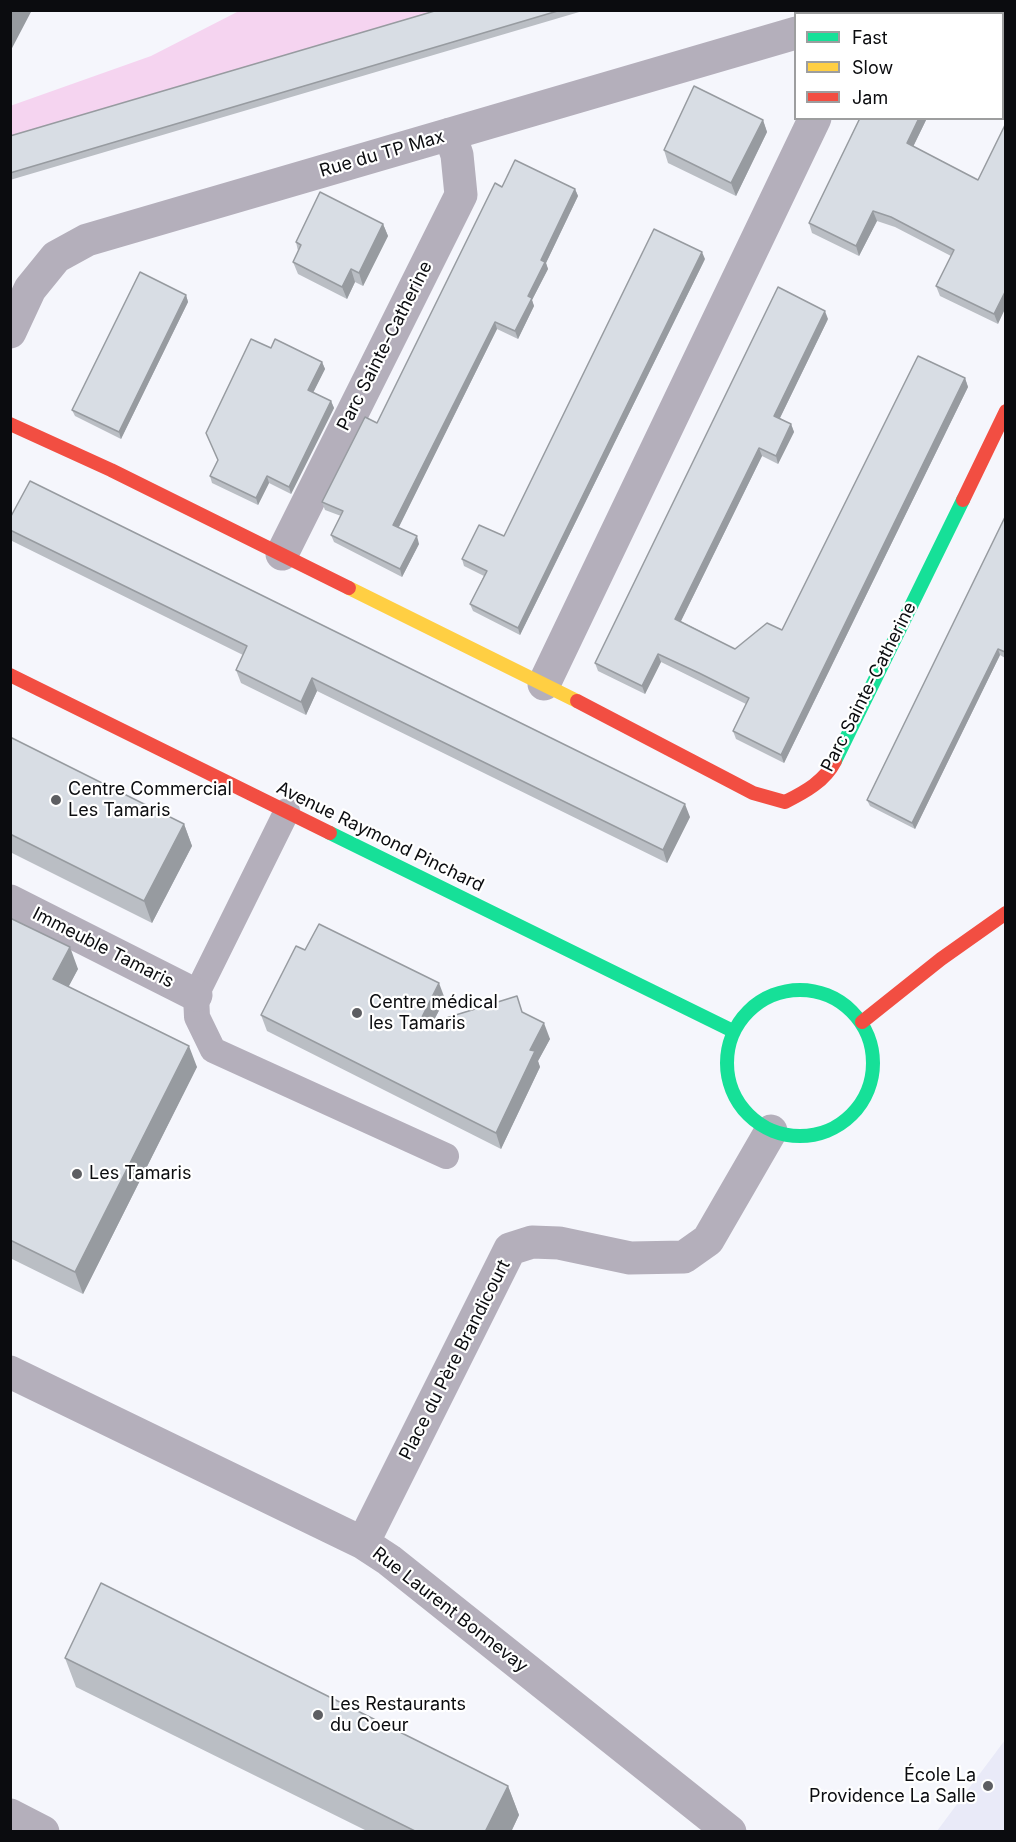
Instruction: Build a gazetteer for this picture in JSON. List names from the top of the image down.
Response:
{
  "streets": {
    "street": [
      "Rue du TP Max",
      "Parc Sainte-Catherine",
      "Avenue Raymond Pinchard",
      "Immeuble Tamaris",
      "Place du Père Brandicourt",
      "Rue Laurent Bonnevay"
    ]
  },
  "crossings": [
    ["Rue du TP Max", "Parc Sainte-Catherine"],
    ["Avenue Raymond Pinchard", "Place du Père Brandicourt"],
    ["Place du Père Brandicourt", "Rue Laurent Bonnevay"]
  ],
  "places": [
    "Centre Commercial Les Tamaris",
    "Centre médical les Tamaris",
    "Les Tamaris",
    "Les Restaurants du Coeur",
    "École La Providence La Salle"
  ],
  "legend": ["Fast", "Slow", "Jam"]
}
